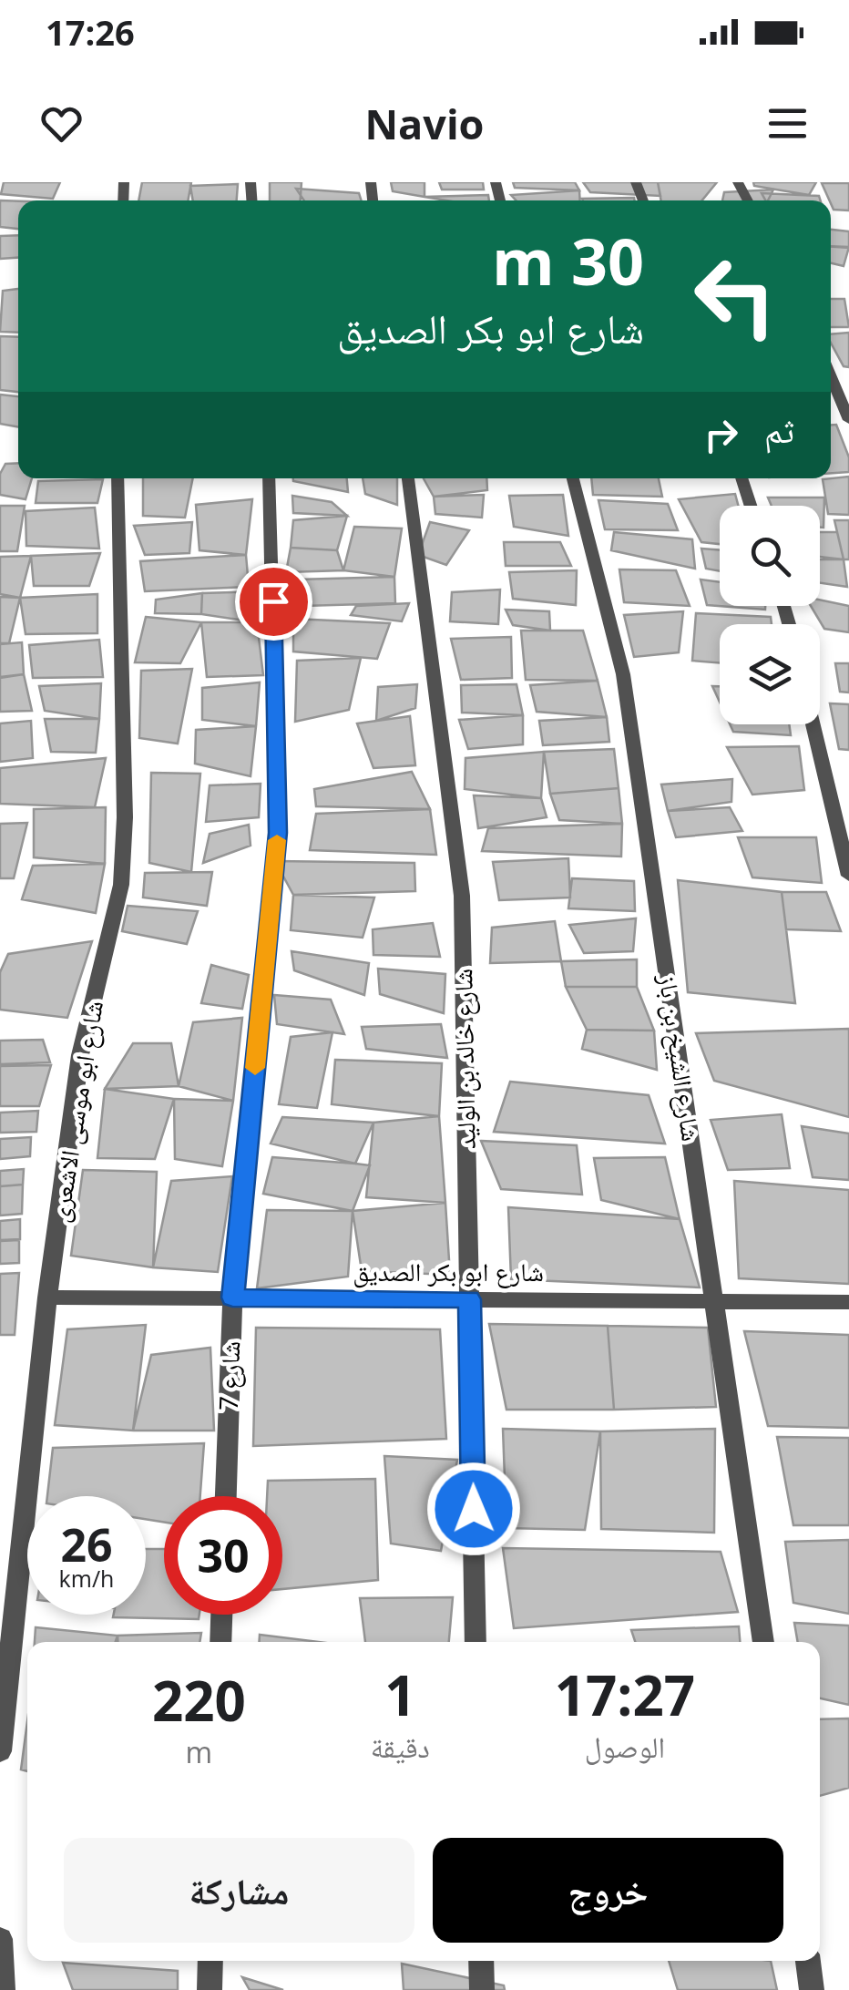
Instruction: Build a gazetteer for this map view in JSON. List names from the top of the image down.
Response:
{
  "streets": {
    "street": [
      "شارع الشيخ بن باز",
      "شارع خالد بن الوليد",
      "شارع ابو موسى الاشعرى",
      "شارع ابو بكر الصديق",
      "شارع 7"
    ]
  },
  "crossings": [
    ["شارع الشيخ بن باز", "شارع ابو بكر الصديق"],
    ["شارع خالد بن الوليد", "شارع ابو بكر الصديق"],
    ["شارع ابو موسى الاشعرى", "شارع ابو بكر الصديق"],
    ["شارع ابو بكر الصديق", "شارع 7"]
  ],
  "page": {
    "status": "17:26",
    "header": "Navio",
    "turn": ["30 m", "شارع ابو بكر الصديق"],
    "then": "ثم",
    "speed": "26 km/h",
    "limit": "30",
    "eta": [
      "17:27",
      "الوصول",
      "1",
      "دقيقة",
      "220",
      "m"
    ],
    "buttons": ["خروج", "مشاركة"]
  }
}
